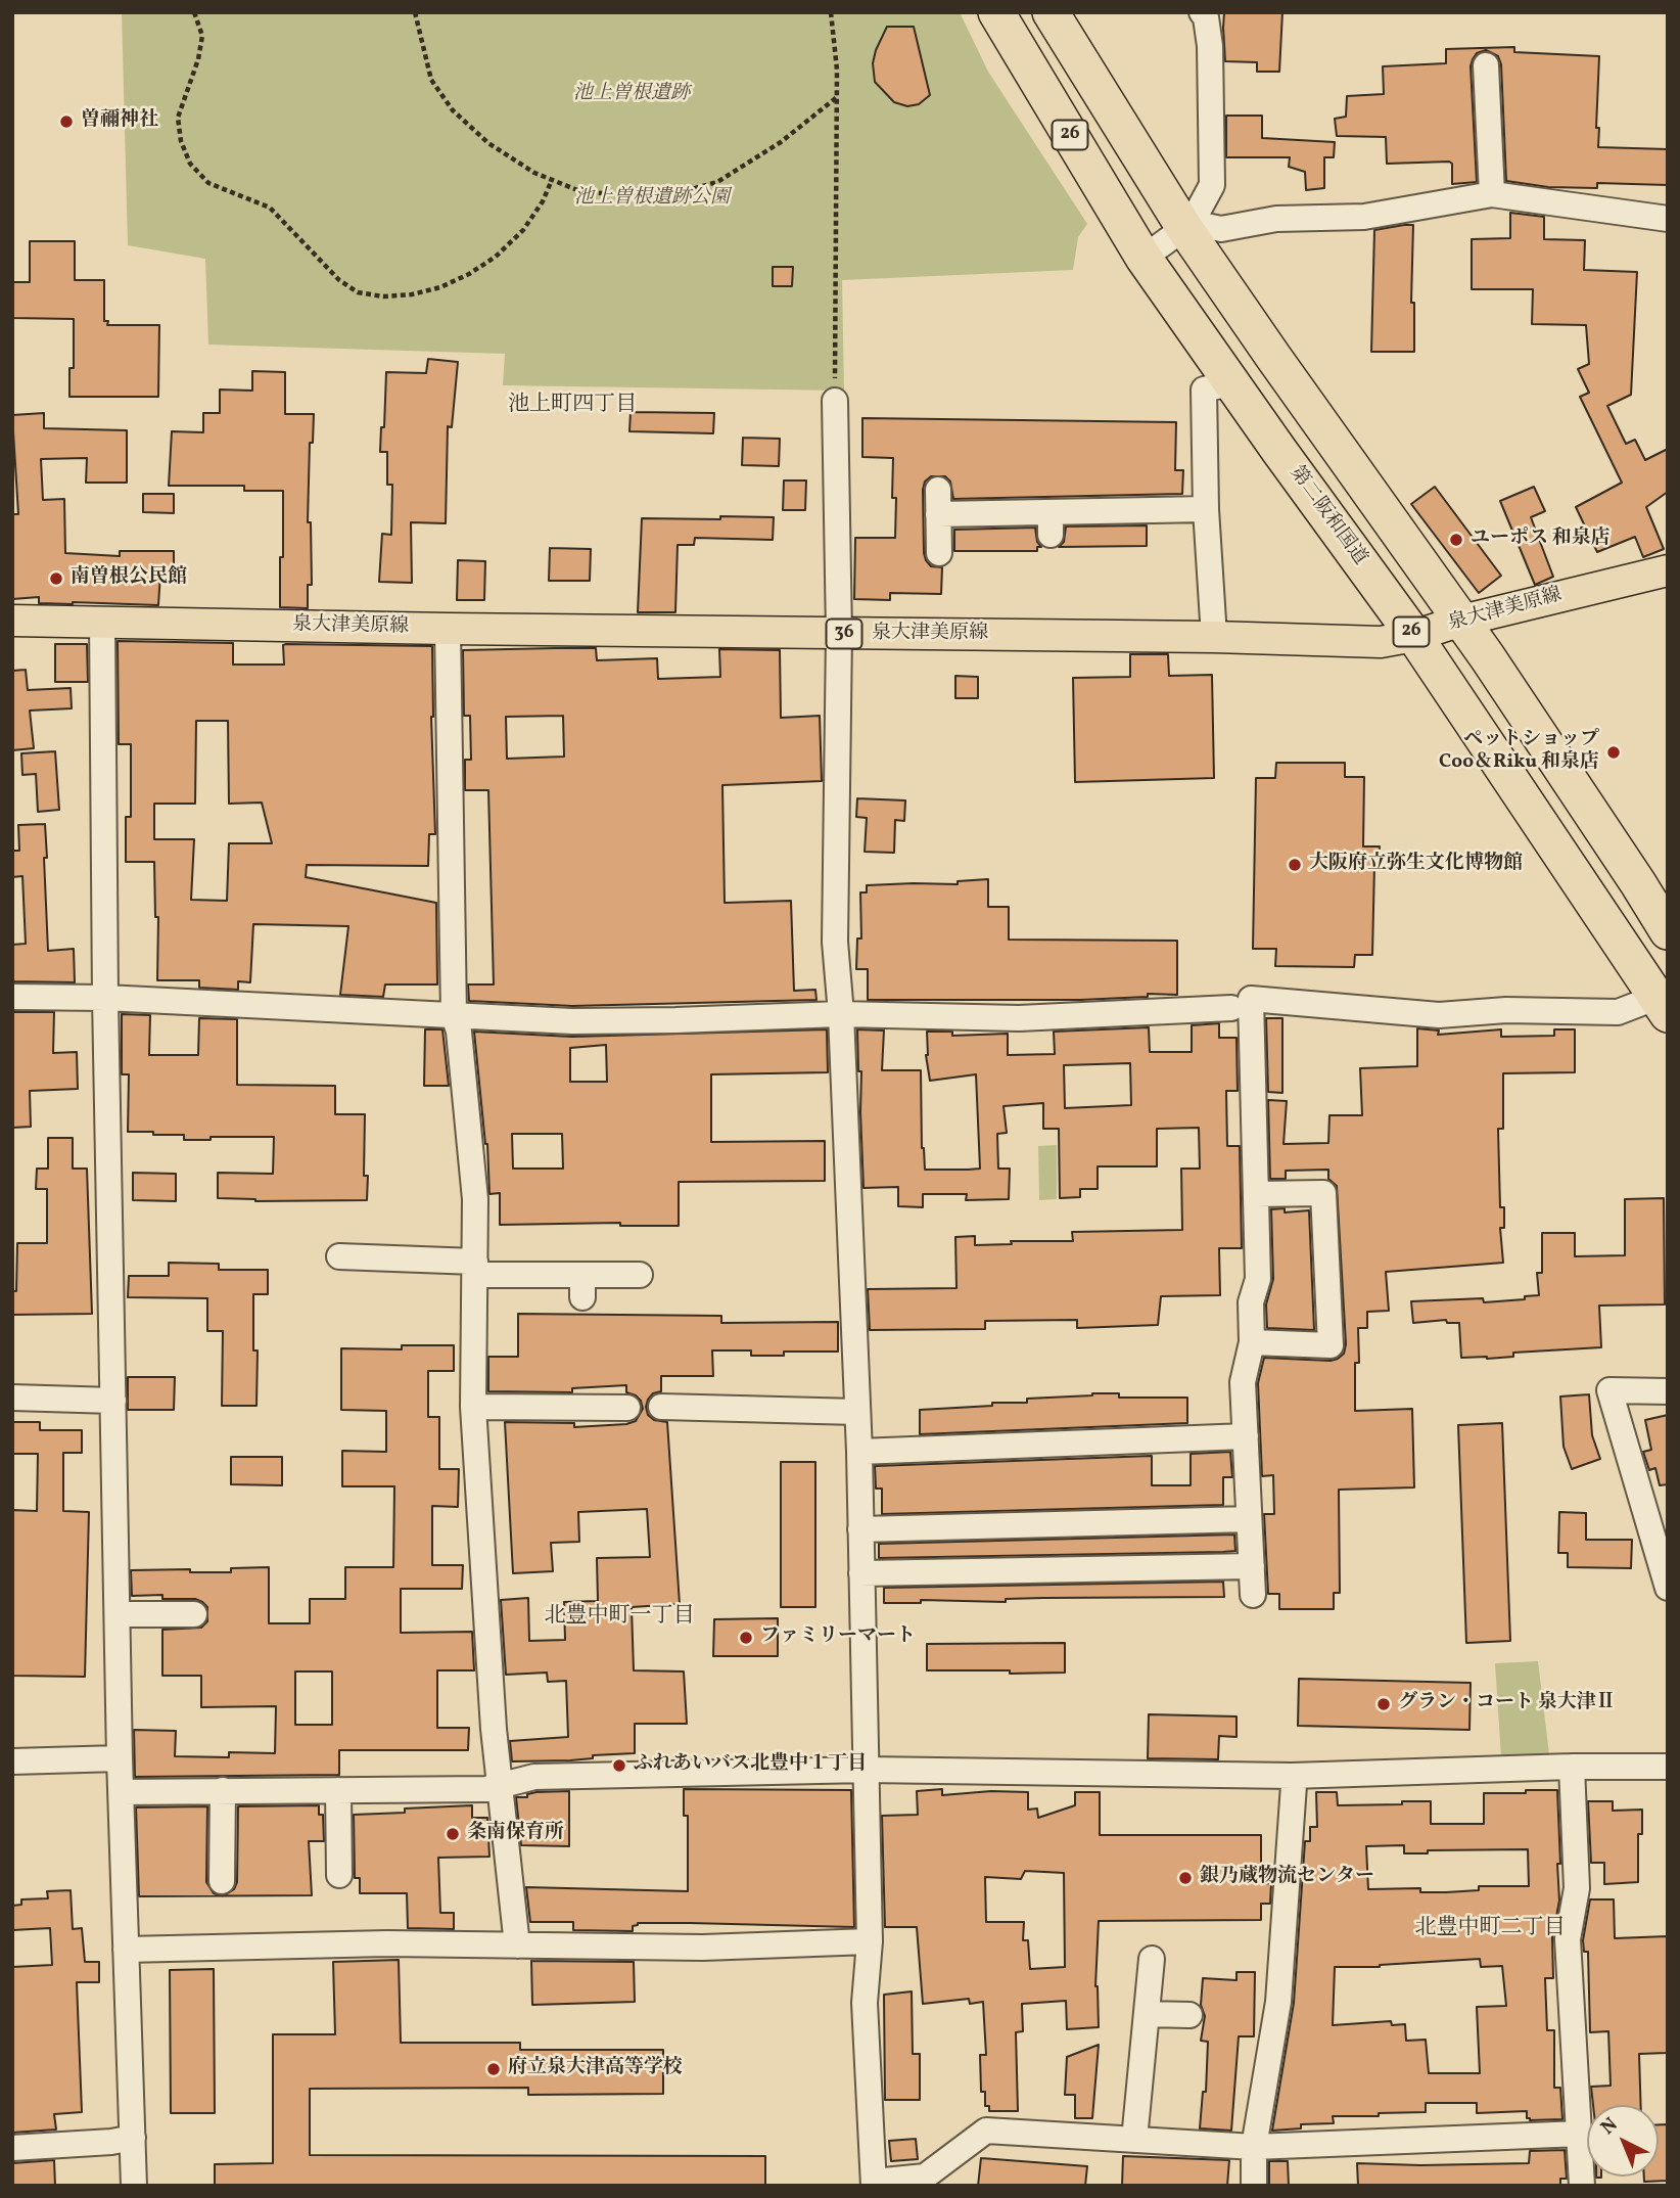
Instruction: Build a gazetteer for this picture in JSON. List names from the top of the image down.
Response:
{
  "streets": {
    "highway": ["26", "第二阪和国道"],
    "main road": ["泉大津美原線", "36"]
  },
  "crossings": [
    ["26", "泉大津美原線"],
    ["第二阪和国道", "泉大津美原線"]
  ],
  "districts": ["池上町四丁目", "北豊中町一丁目", "北豊中町二丁目"],
  "parks": ["池上曽根遺跡", "池上曽根遺跡公園"],
  "places": [
    "曽禰神社",
    "ユーポス 和泉店",
    "南曽根公民館",
    "ペットショップ Coo＆Riku 和泉店",
    "大阪府立弥生文化博物館",
    "ファミリーマート",
    "グラン・コート 泉大津Ⅱ",
    "ふれあいバス北豊中１丁目",
    "条南保育所",
    "銀乃蔵物流センター",
    "府立泉大津高等学校"
  ],
  "north": "top left"
}
